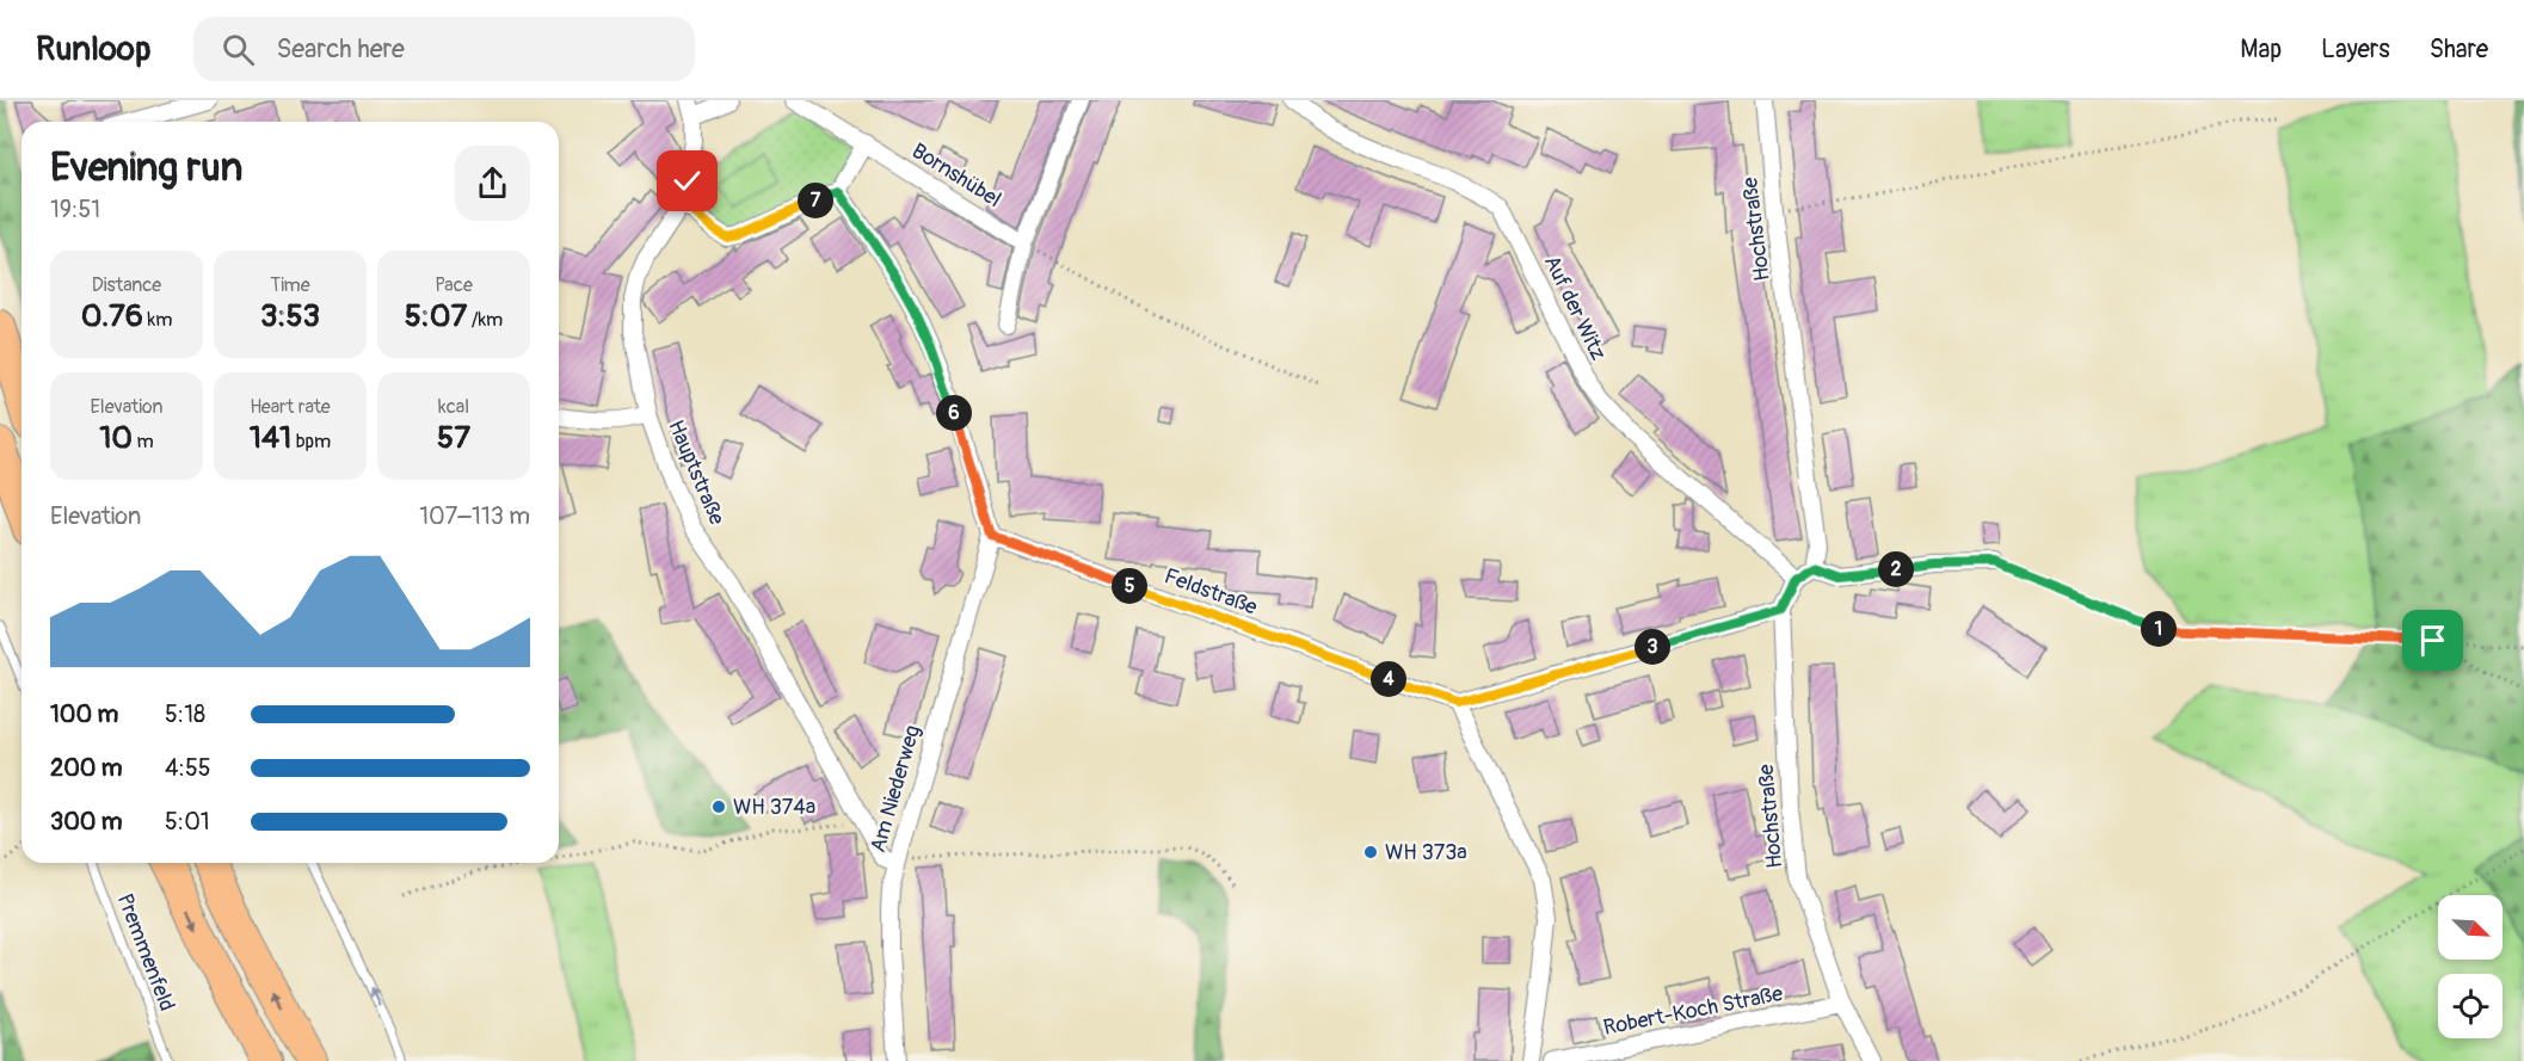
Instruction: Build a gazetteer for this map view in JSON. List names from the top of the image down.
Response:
{
  "streets": {
    "street": [
      "Bornshübel",
      "Hochstraße",
      "Auf der Witz",
      "Hauptstraße",
      "Feldstraße",
      "Am Niederweg",
      "Robert-Koch Straße"
    ],
    "lane": ["Premmenfeld"]
  },
  "crossings": [
    ["Hochstraße", "Auf der Witz"],
    ["Hochstraße", "Robert-Koch Straße"],
    ["Hauptstraße", "Am Niederweg"],
    ["Feldstraße", "Am Niederweg"]
  ],
  "places": ["WH 374a", "WH 373a"],
  "north": "bottom right",
  "page": {
    "header": "Runloop",
    "search": "Search here",
    "nav": ["Map", "Layers", "Share"],
    "heading": ["Evening run", "19:51"],
    "pins": [
      "7",
      "6",
      "2",
      "5",
      "1",
      "3",
      "4"
    ],
    "stats": [
      ["Distance", "0.76 km"],
      ["Time", "3:53"],
      ["Pace", "5:07 /km"],
      ["Elevation", "10 m"],
      ["Heart rate", "141 bpm"],
      ["kcal", "57"]
    ],
    "chart": ["Elevation", "107–113 m"],
    "list": [
      {
        "name": "100 m",
        "note": "5:18"
      },
      {
        "name": "200 m",
        "note": "4:55"
      },
      {
        "name": "300 m",
        "note": "5:01"
      }
    ]
  }
}
